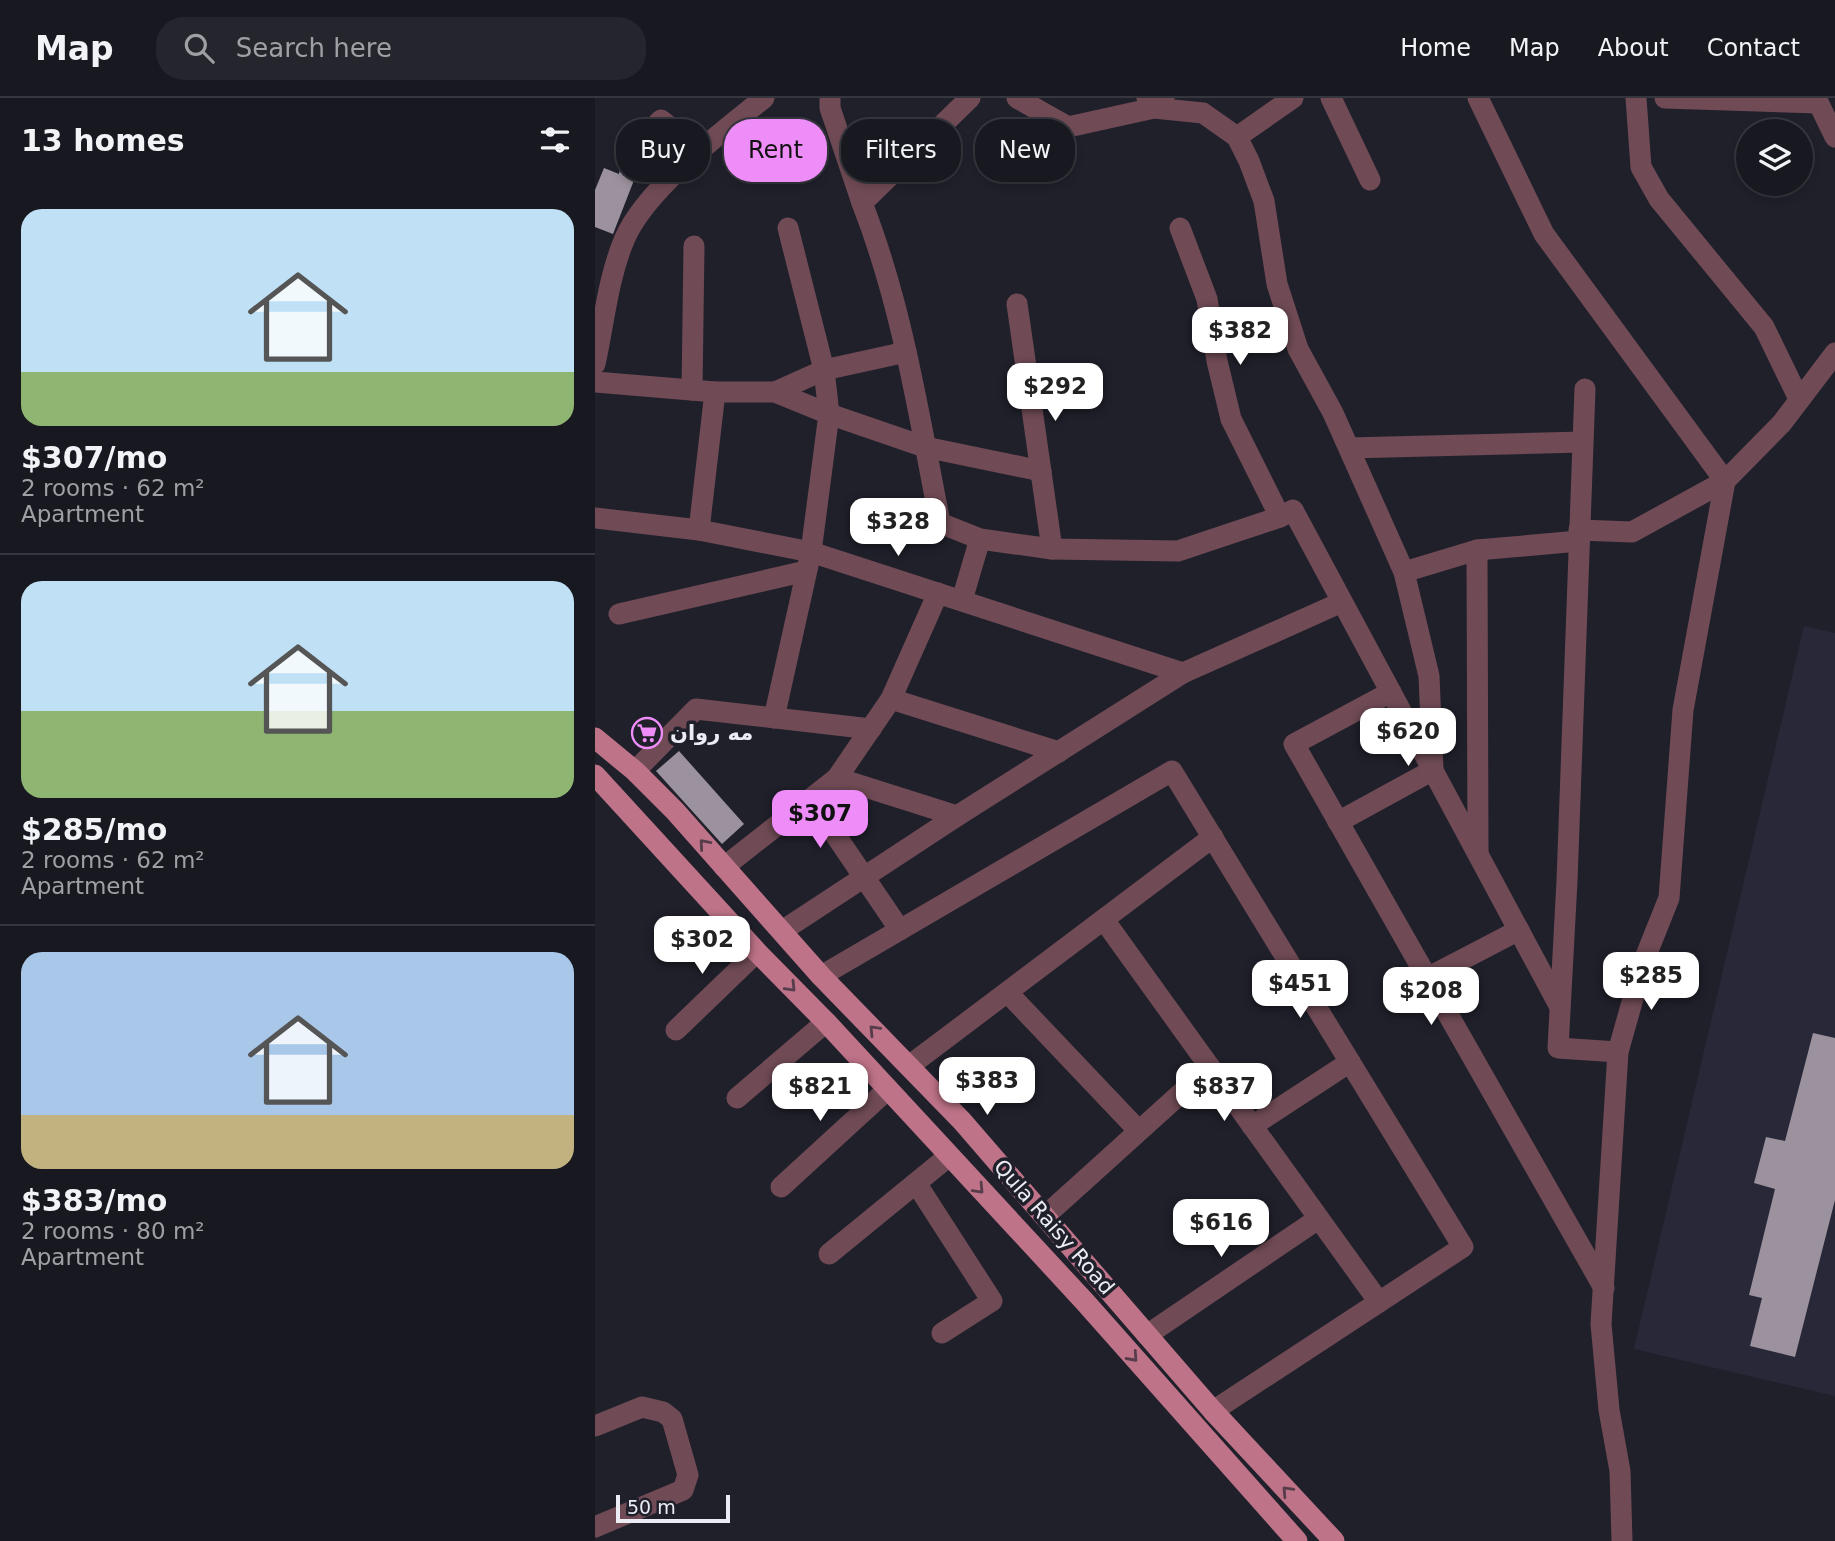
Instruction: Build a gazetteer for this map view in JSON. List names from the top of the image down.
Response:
{
  "streets": {
    "main road": ["Qula Raisy Road"]
  },
  "places": {
    "supermarket": ["مه روان"]
  },
  "scale_bar": "50 m",
  "page": {
    "header": "Map",
    "search": "Search here",
    "nav": [
      "Home",
      "Map",
      "About",
      "Contact"
    ],
    "heading": "13 homes",
    "chip": [
      "Buy",
      "Rent",
      "Filters",
      "New"
    ],
    "list": [
      {
        "name": "$307/mo",
        "note": "2 rooms · 62 m² · Apartment"
      },
      {
        "name": "$285/mo",
        "note": "2 rooms · 62 m² · Apartment"
      },
      {
        "name": "$383/mo",
        "note": "2 rooms · 80 m² · Apartment"
      }
    ],
    "price": [
      "$382",
      "$292",
      "$328",
      "$620",
      "$307",
      "$302",
      "$285",
      "$451",
      "$208",
      "$383",
      "$821",
      "$837",
      "$616"
    ],
    "scale": "50 m"
  }
}
